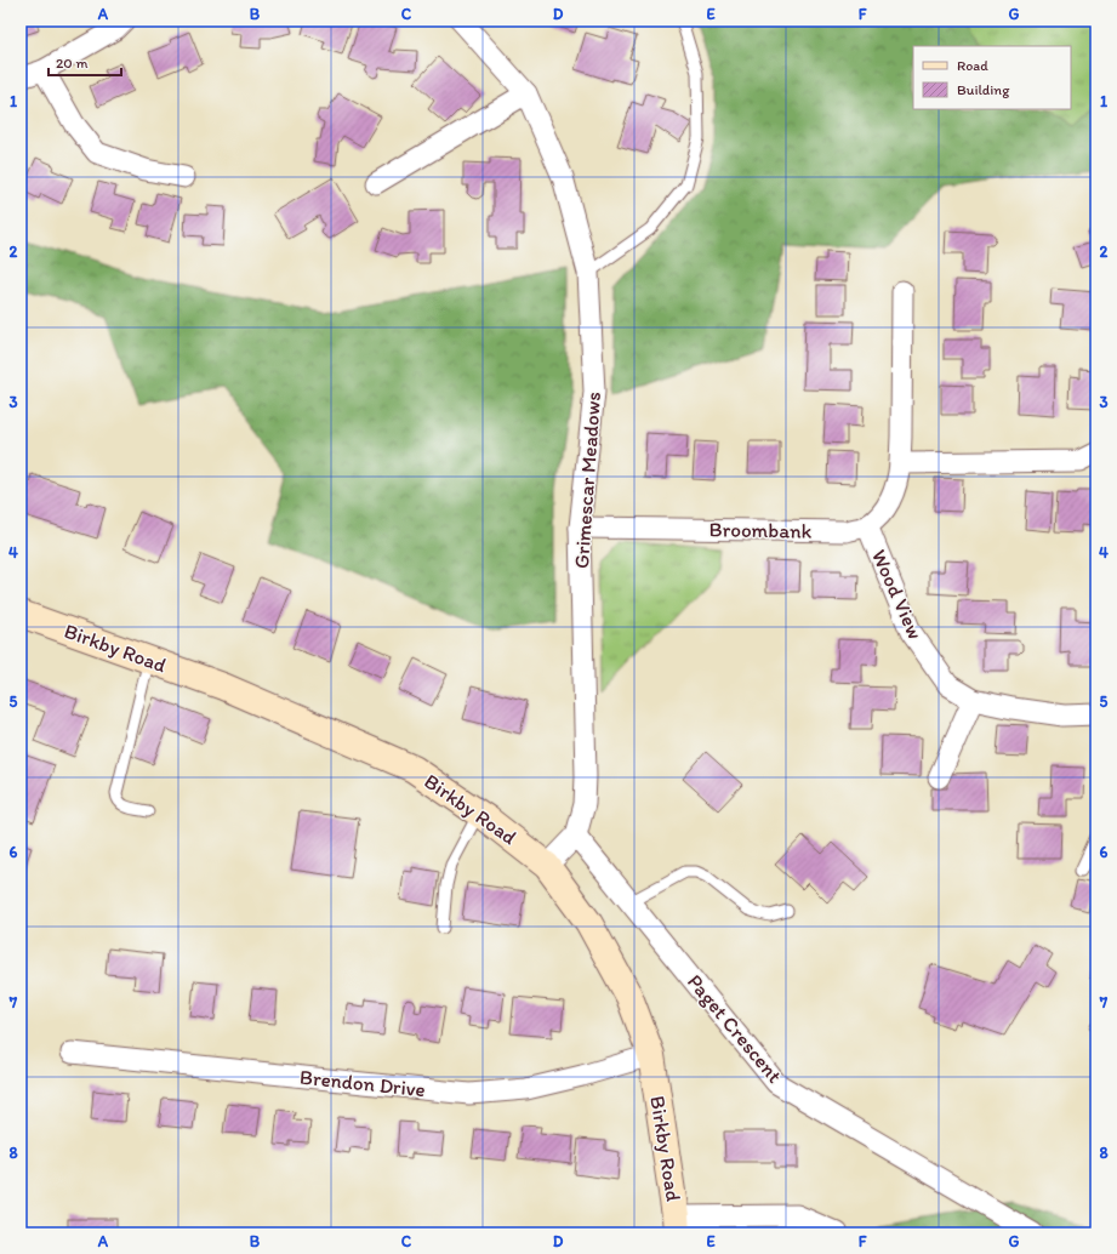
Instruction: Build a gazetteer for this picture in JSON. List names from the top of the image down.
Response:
{
  "streets": {
    "street": [
      "Grimescar Meadows",
      "Broombank",
      "Wood View",
      "Birkby Road",
      "Paget Crescent",
      "Brendon Drive"
    ]
  },
  "crossings": [
    ["Grimescar Meadows", "Broombank"],
    ["Grimescar Meadows", "Birkby Road"],
    ["Grimescar Meadows", "Paget Crescent"],
    ["Broombank", "Wood View"],
    ["Birkby Road", "Brendon Drive"]
  ],
  "legend": ["Road", "Building"],
  "scale_bar": "20 m",
  "grid": {
    "columns": [
      "A",
      "B",
      "C",
      "D",
      "E",
      "F",
      "G"
    ],
    "rows": [
      "1",
      "2",
      "3",
      "4",
      "5",
      "6",
      "7",
      "8"
    ]
  }
}
